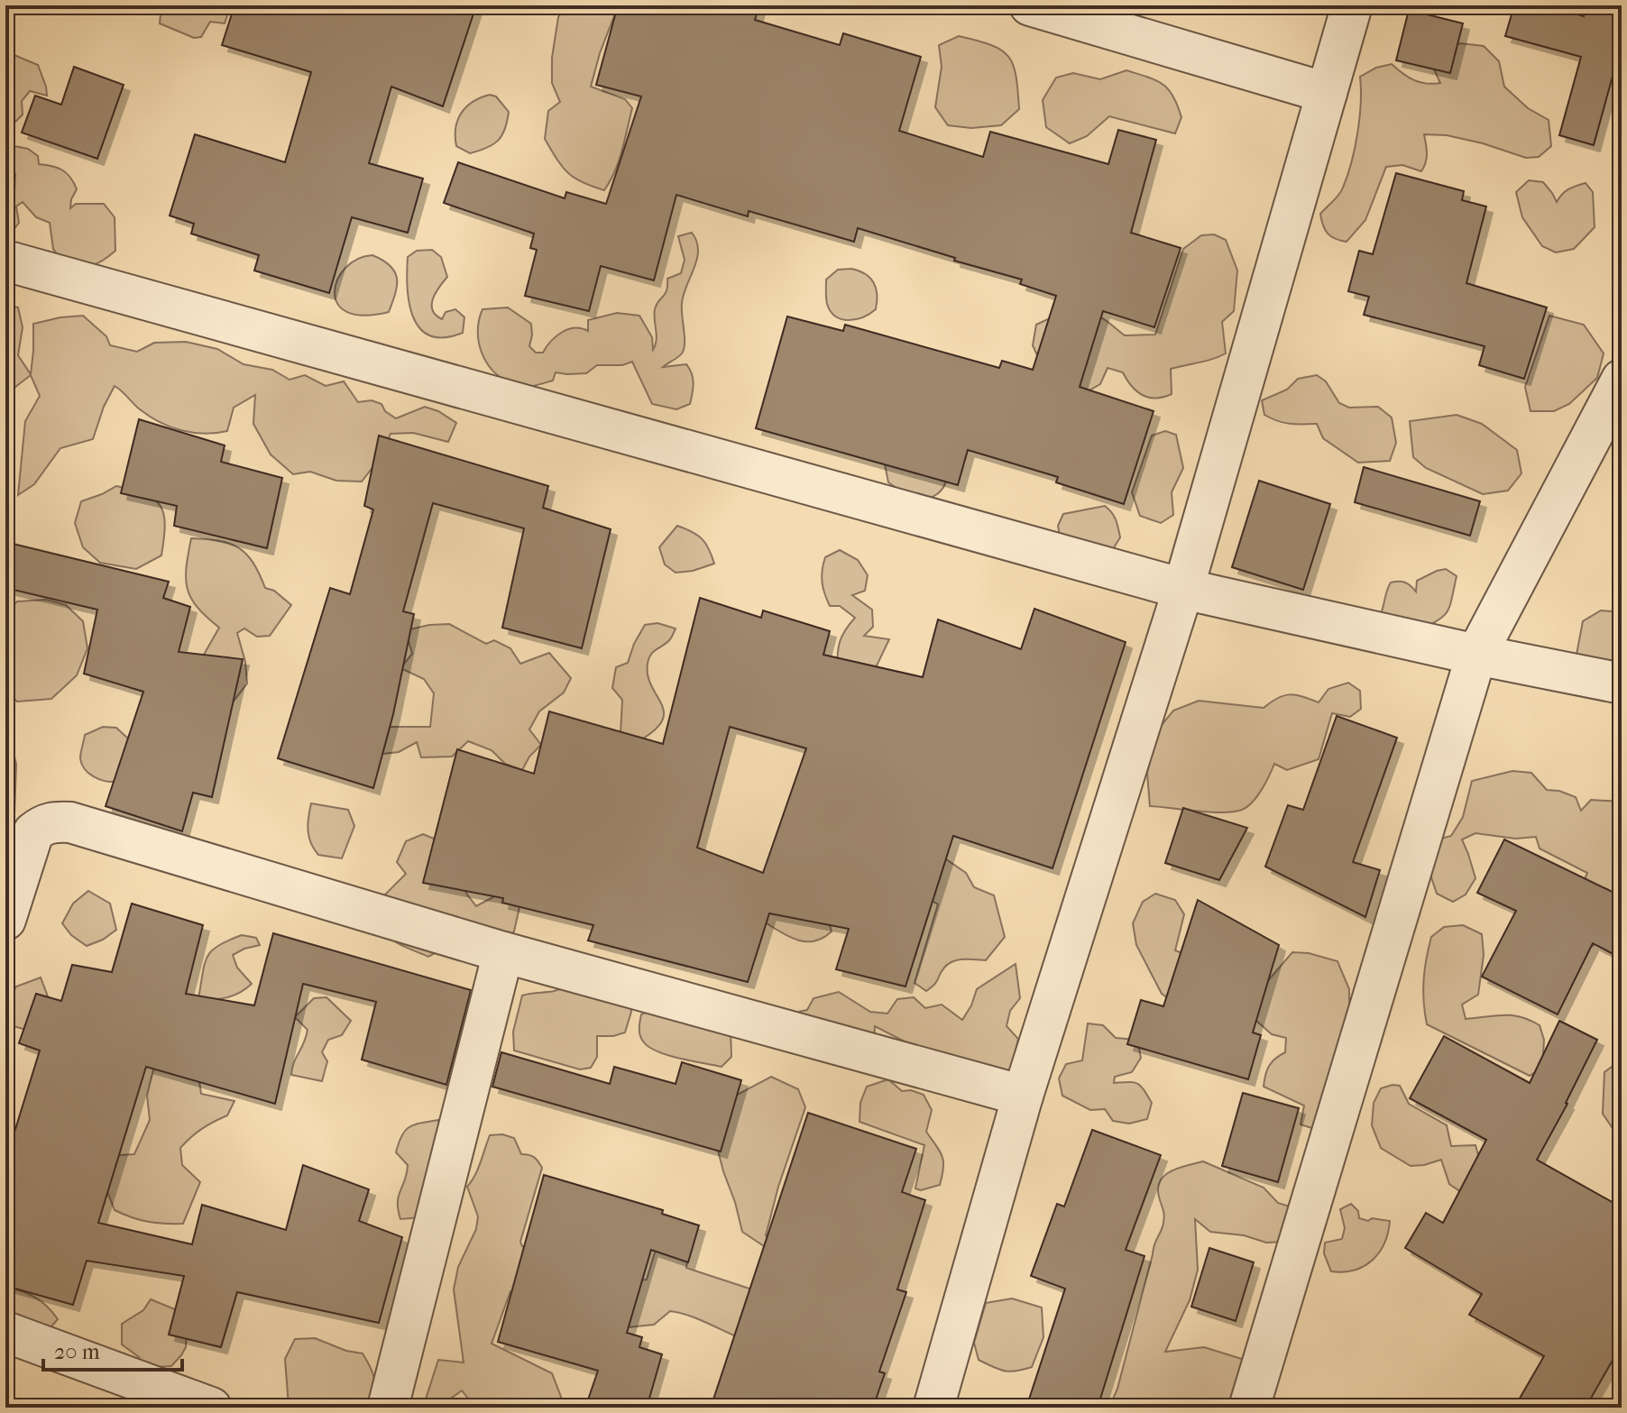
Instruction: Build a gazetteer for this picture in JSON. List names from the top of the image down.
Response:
{
  "scale_bar": "20 m"
}
